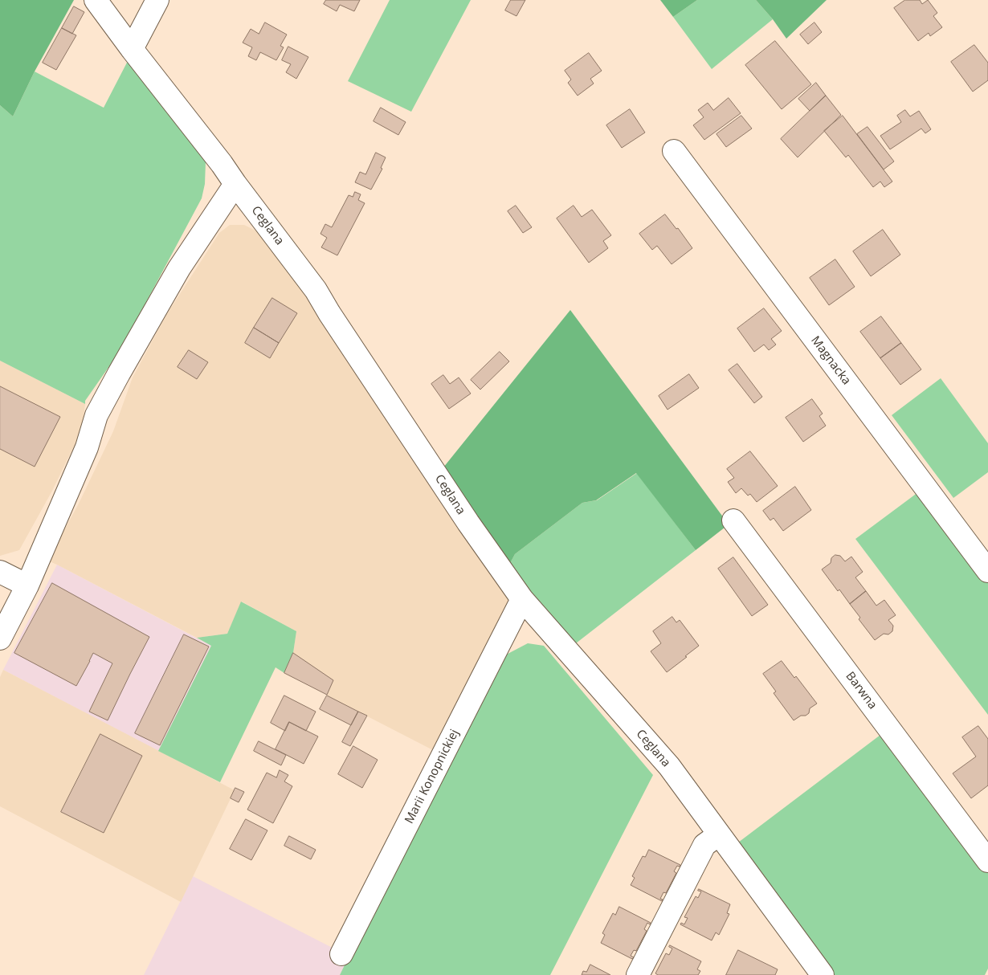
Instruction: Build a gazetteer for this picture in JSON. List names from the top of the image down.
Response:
{
  "streets": {
    "street": [
      "Ceglana",
      "Magnacka",
      "Barwna",
      "Marii Konopnickiej"
    ]
  },
  "crossings": [
    ["Ceglana", "Marii Konopnickiej"]
  ]
}
